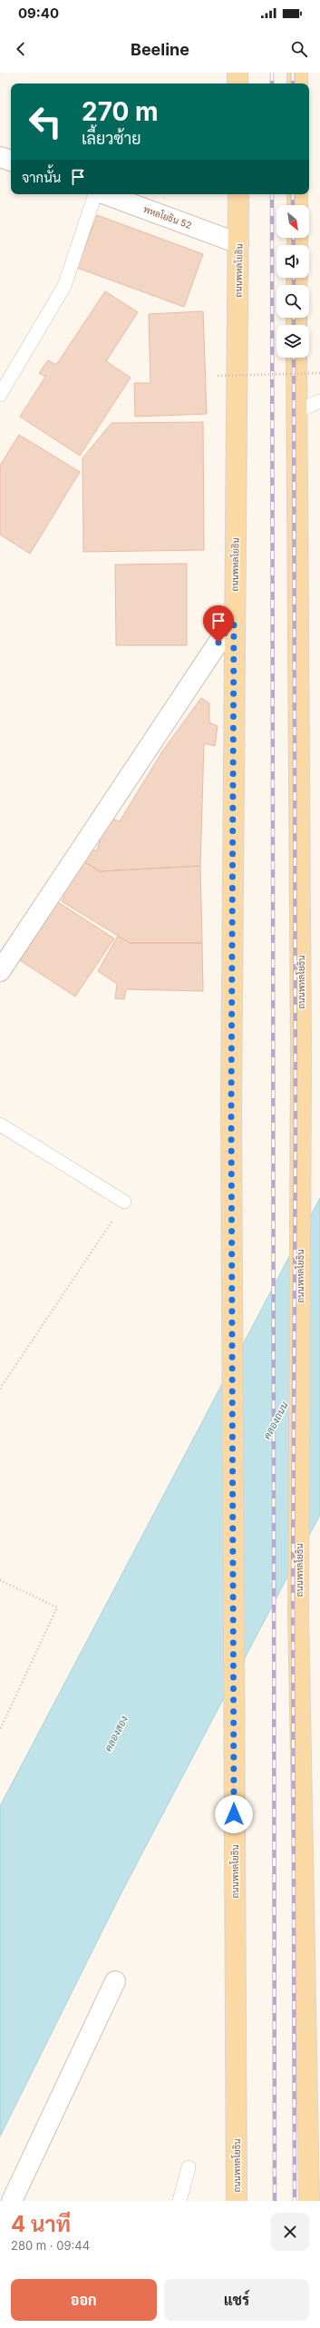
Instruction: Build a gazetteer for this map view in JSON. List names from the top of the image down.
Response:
{
  "streets": {
    "main road": ["ถนนพหลโยธิน"],
    "street": ["พหลโยธิน 52"]
  },
  "crossings": [
    ["พหลโยธิน 52", "ถนนพหลโยธิน"]
  ],
  "water": ["คลองถนน", "คลองสอง"],
  "north": "bottom right",
  "page": {
    "status": "09:40",
    "header": "Beeline",
    "turn": ["270 m", "เลี้ยวซ้าย"],
    "then": "จากนั้น",
    "heading": ["4 นาที", "280 m · 09:44"],
    "buttons": ["ออก", "แชร์"]
  }
}
